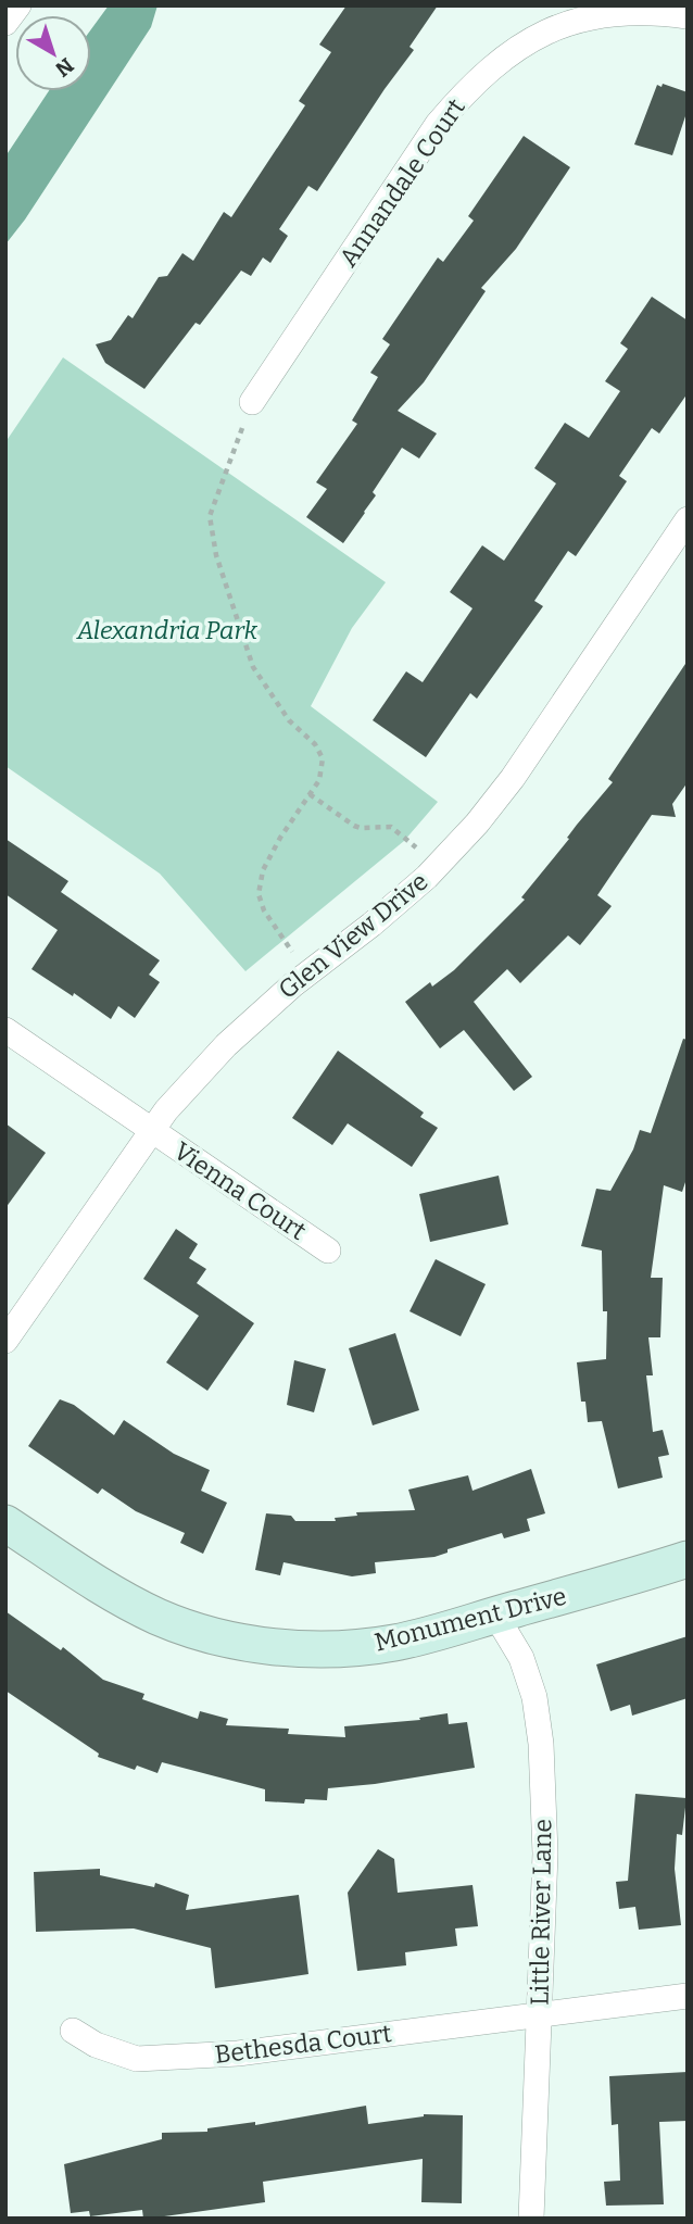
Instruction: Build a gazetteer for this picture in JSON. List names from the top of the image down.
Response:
{
  "streets": {
    "street": [
      "Annandale Court",
      "Glen View Drive",
      "Vienna Court",
      "Monument Drive",
      "Little River Lane",
      "Bethesda Court"
    ]
  },
  "crossings": [
    ["Glen View Drive", "Vienna Court"],
    ["Monument Drive", "Little River Lane"],
    ["Little River Lane", "Bethesda Court"]
  ],
  "parks": ["Alexandria Park"],
  "north": "bottom right"
}
